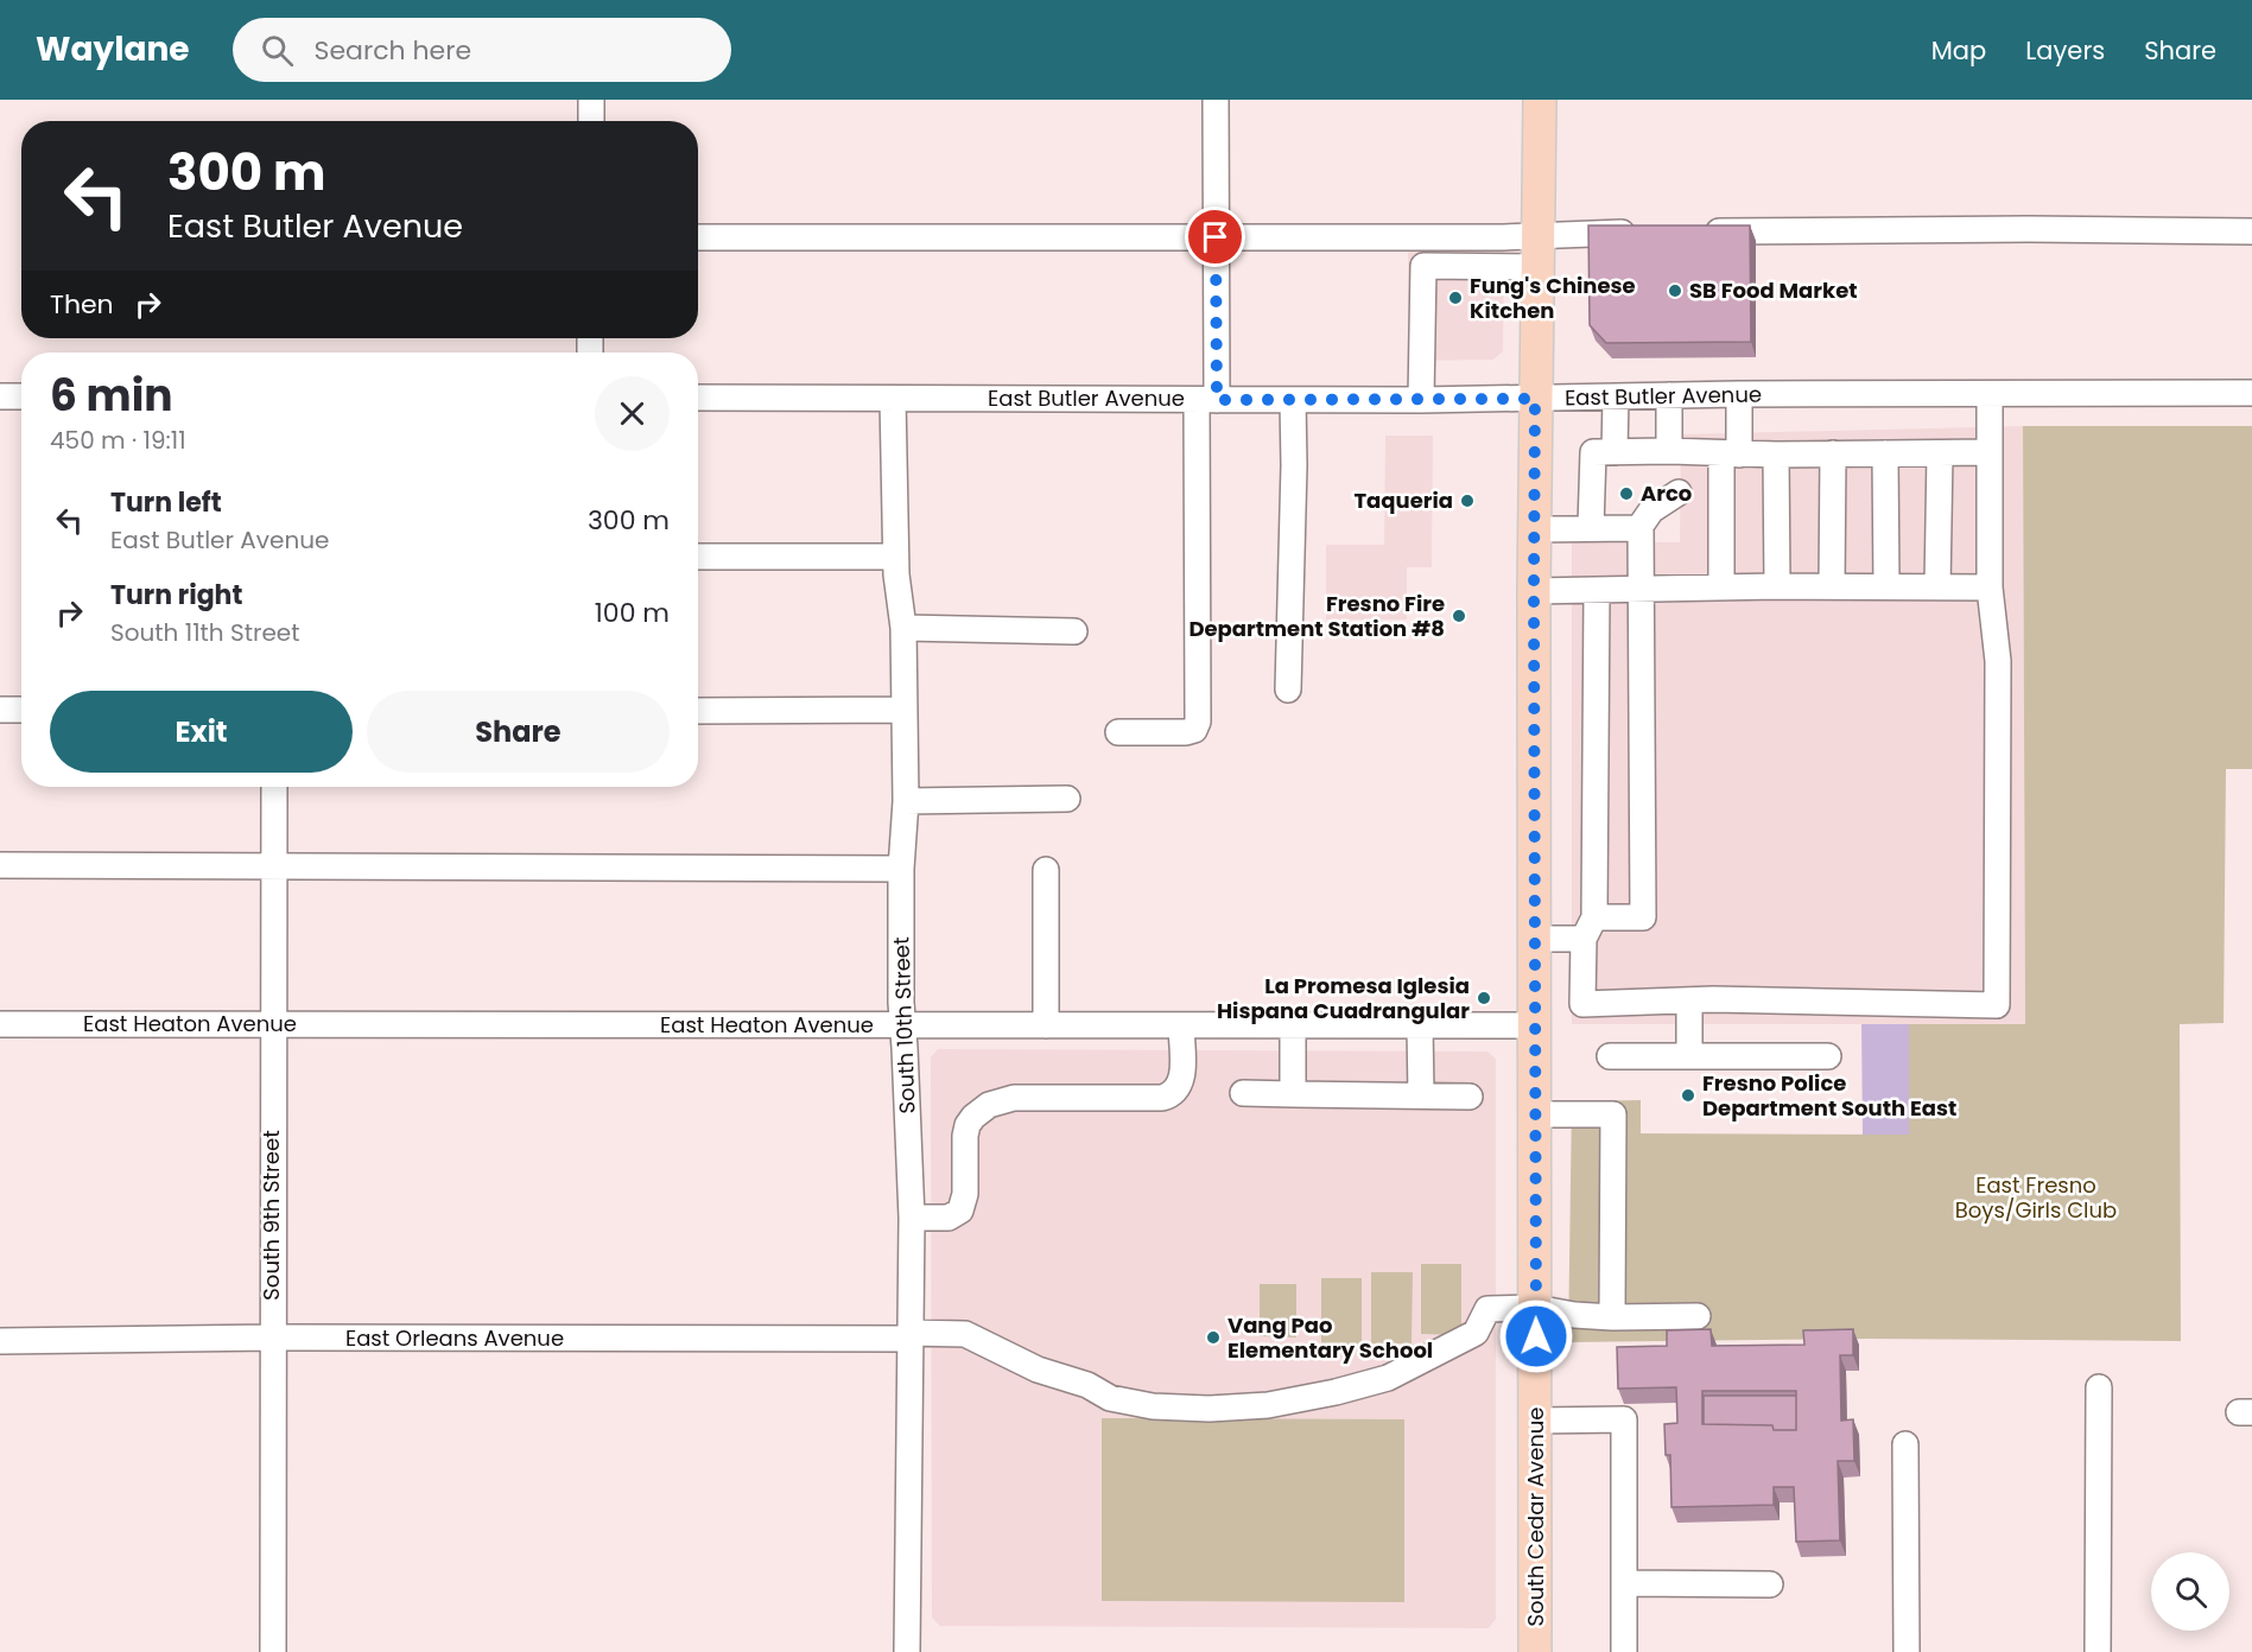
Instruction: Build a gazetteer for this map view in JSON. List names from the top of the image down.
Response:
{
  "streets": {
    "main road": ["South Cedar Avenue"],
    "street": [
      "East Butler Avenue",
      "East Heaton Avenue",
      "South 10th Street",
      "South 9th Street",
      "East Orleans Avenue"
    ]
  },
  "crossings": [
    ["East Butler Avenue", "South 10th Street"],
    ["East Butler Avenue", "South Cedar Avenue"],
    ["East Heaton Avenue", "South 10th Street"],
    ["East Heaton Avenue", "South 9th Street"],
    ["East Heaton Avenue", "South Cedar Avenue"],
    ["South 10th Street", "East Orleans Avenue"],
    ["South 9th Street", "East Orleans Avenue"],
    ["East Orleans Avenue", "South Cedar Avenue"]
  ],
  "parks": ["East Fresno Boys/Girls Club"],
  "places": [
    "SB Food Market",
    "Fung's Chinese Kitchen",
    "Arco",
    "Taqueria",
    "Fresno Fire Department Station #8",
    "La Promesa Iglesia Hispana Cuadrangular",
    "Fresno Police Department South East",
    "Vang Pao Elementary School"
  ],
  "page": {
    "header": "Waylane",
    "search": "Search here",
    "nav": ["Map", "Layers", "Share"],
    "turn": ["300 m", "East Butler Avenue"],
    "then": "Then",
    "heading": ["6 min", "450 m · 19:11"],
    "list": [
      {
        "name": "Turn left",
        "note": "East Butler Avenue",
        "value": "300 m"
      },
      {
        "name": "Turn right",
        "note": "South 11th Street",
        "value": "100 m"
      }
    ],
    "buttons": ["Exit", "Share"]
  }
}
